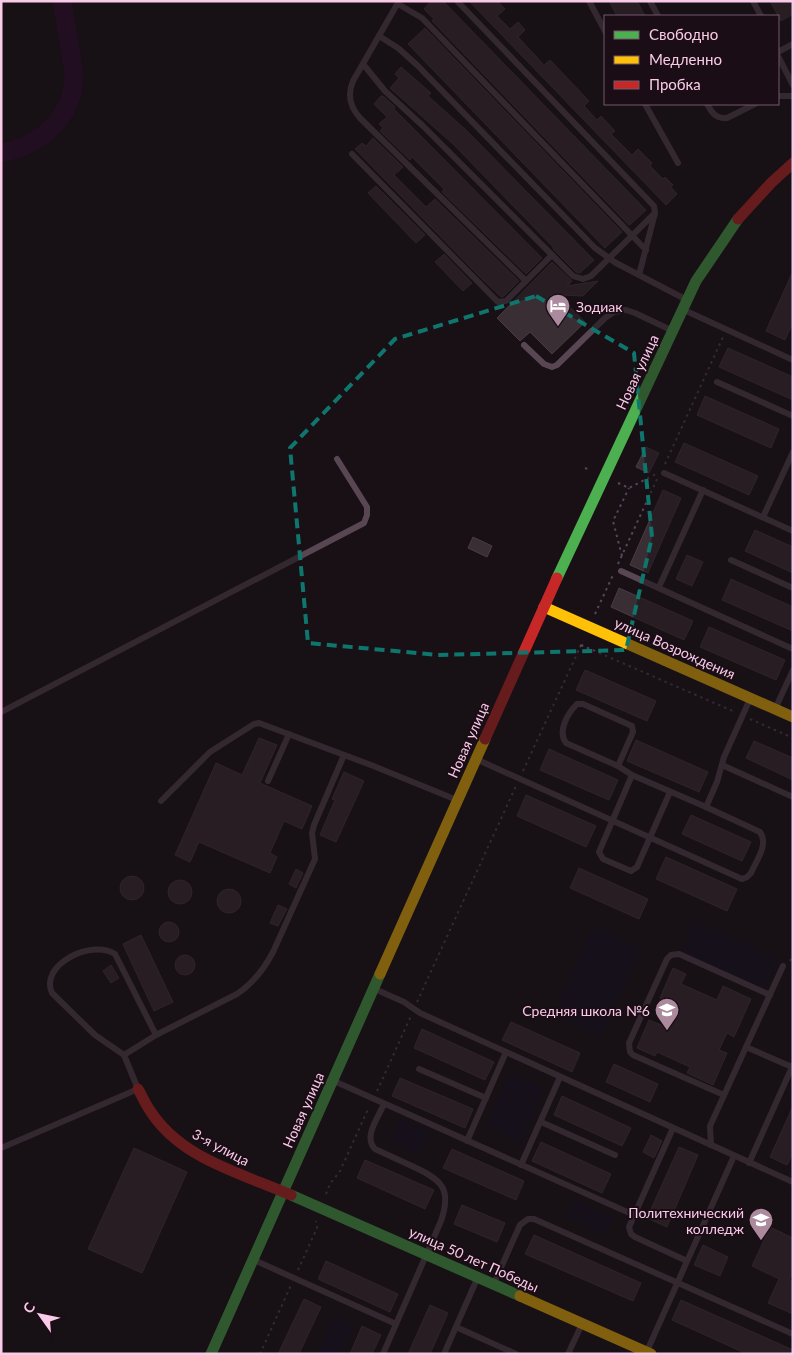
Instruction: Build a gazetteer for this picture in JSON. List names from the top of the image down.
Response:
{
  "streets": {
    "street": [
      "Новая улица",
      "улица Возрождения",
      "3-я улица",
      "улица 50 лет Победы"
    ]
  },
  "crossings": [
    ["Новая улица", "улица Возрождения"],
    ["Новая улица", "3-я улица"],
    ["Новая улица", "улица 50 лет Победы"],
    ["3-я улица", "улица 50 лет Победы"]
  ],
  "places": {
    "hotel": ["Зодиак"],
    "school or university": ["Средняя школа №6", "Политехнический колледж"]
  },
  "legend": ["Свободно", "Медленно", "Пробка"],
  "north": "top left"
}
